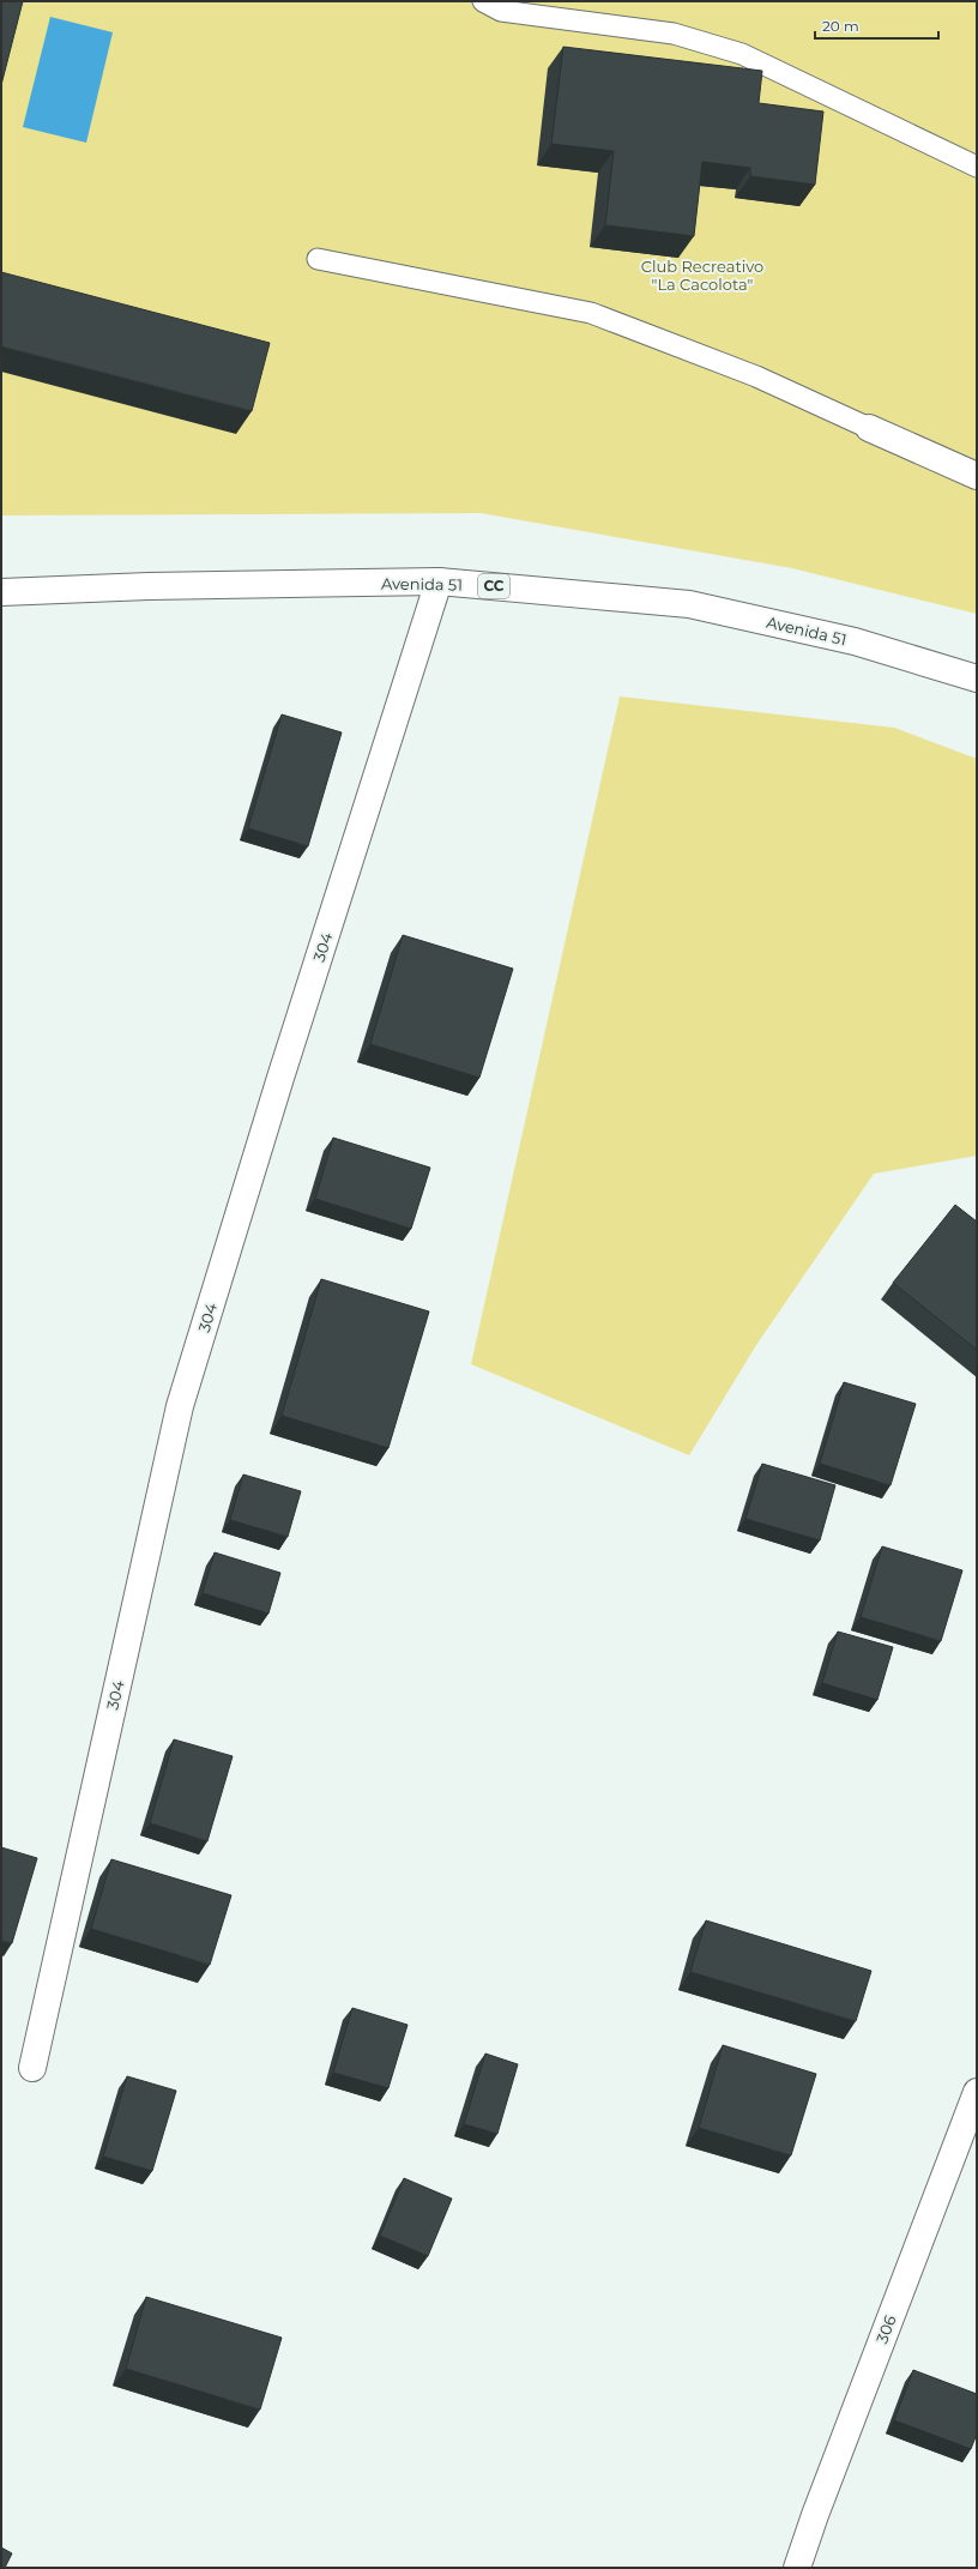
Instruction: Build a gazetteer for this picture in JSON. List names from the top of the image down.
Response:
{
  "streets": {
    "street": [
      "Avenida 51",
      "CC",
      "304",
      "306"
    ]
  },
  "crossings": [
    ["Avenida 51", "304"]
  ],
  "parks": ["Club Recreativo \"La Cacolota\""],
  "scale_bar": "20 m"
}
